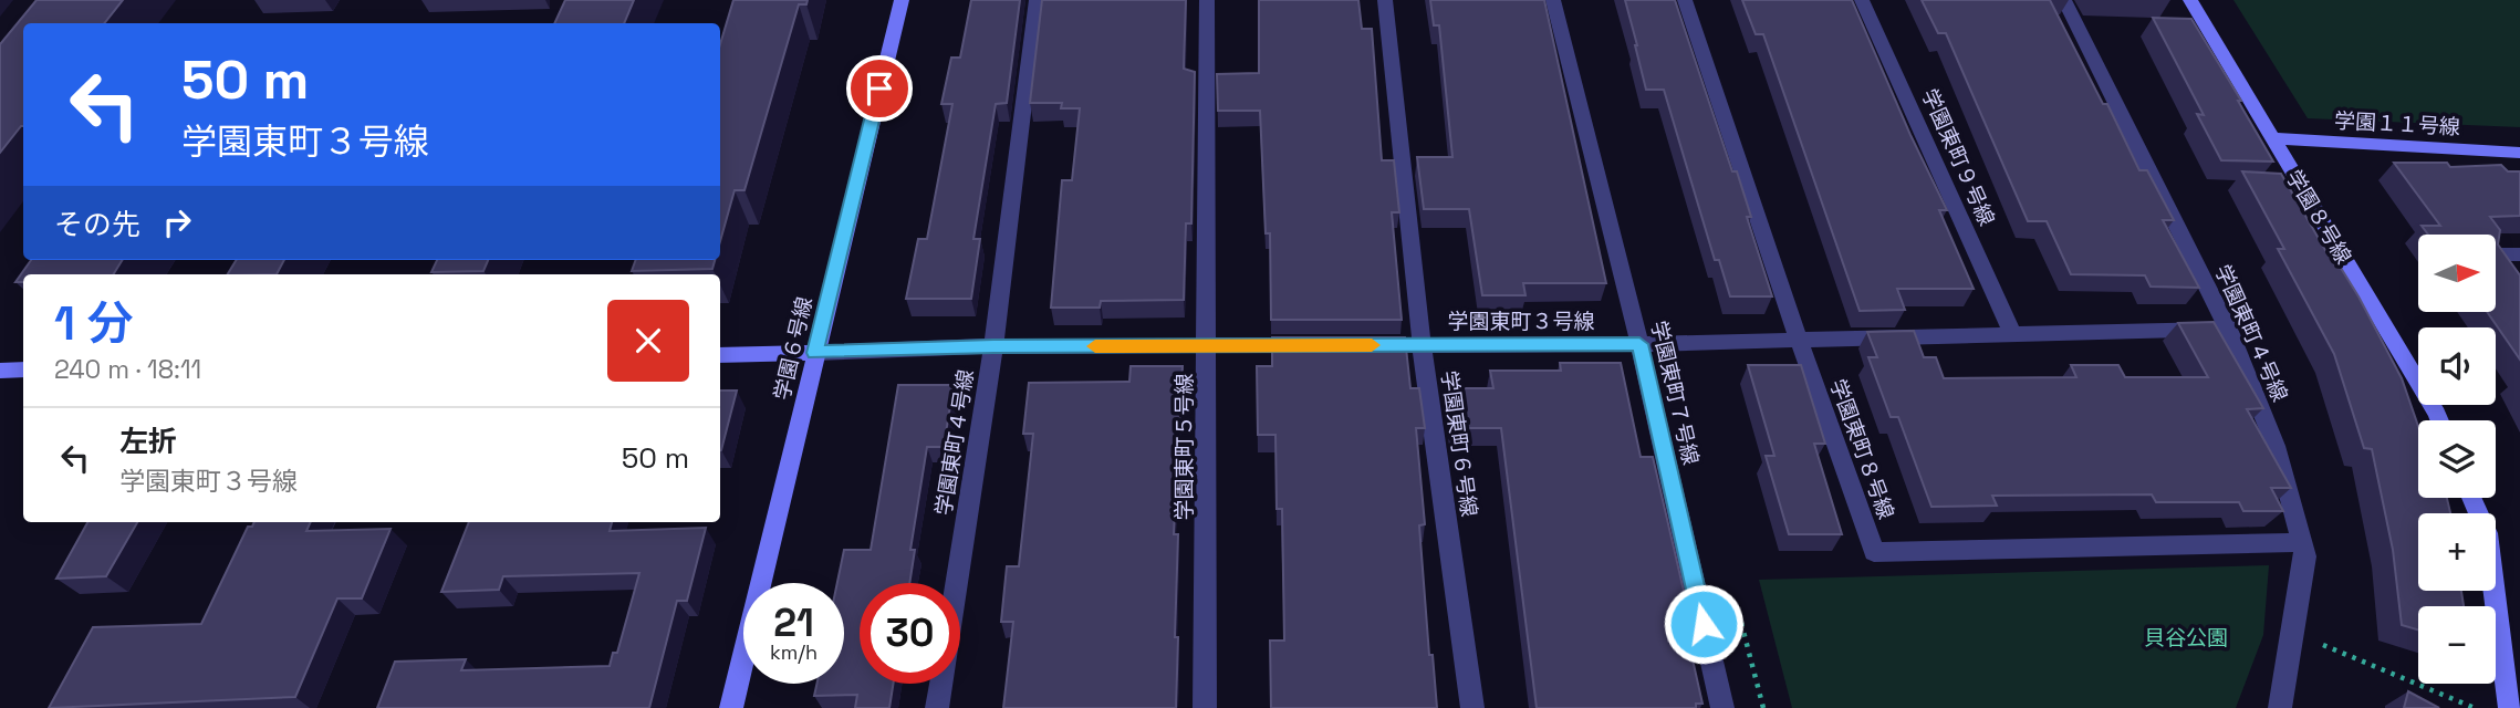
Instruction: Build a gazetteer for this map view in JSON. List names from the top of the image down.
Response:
{
  "streets": {
    "street": [
      "学園１１号線",
      "学園東町９号線",
      "学園８号線",
      "学園東町３号線",
      "学園東町４号線",
      "学園６号線",
      "学園東町７号線",
      "学園東町６号線",
      "学園東町５号線",
      "学園東町８号線"
    ]
  },
  "crossings": [
    ["学園１１号線", "学園８号線"],
    ["学園東町９号線", "学園東町３号線"],
    ["学園東町３号線", "学園東町４号線"],
    ["学園東町３号線", "学園東町７号線"],
    ["学園東町３号線", "学園東町６号線"],
    ["学園東町３号線", "学園東町８号線"],
    ["学園東町４号線", "学園東町８号線"]
  ],
  "parks": ["貝谷公園"],
  "north": "right",
  "page": {
    "turn": ["50 m", "学園東町３号線"],
    "then": "その先",
    "map_buttons": ["+", "−"],
    "heading": ["1 分", "240 m · 18:11"],
    "list": [
      {
        "name": "左折",
        "note": "学園東町３号線",
        "value": "50 m"
      }
    ],
    "speed": "21 km/h",
    "limit": "30"
  }
}
